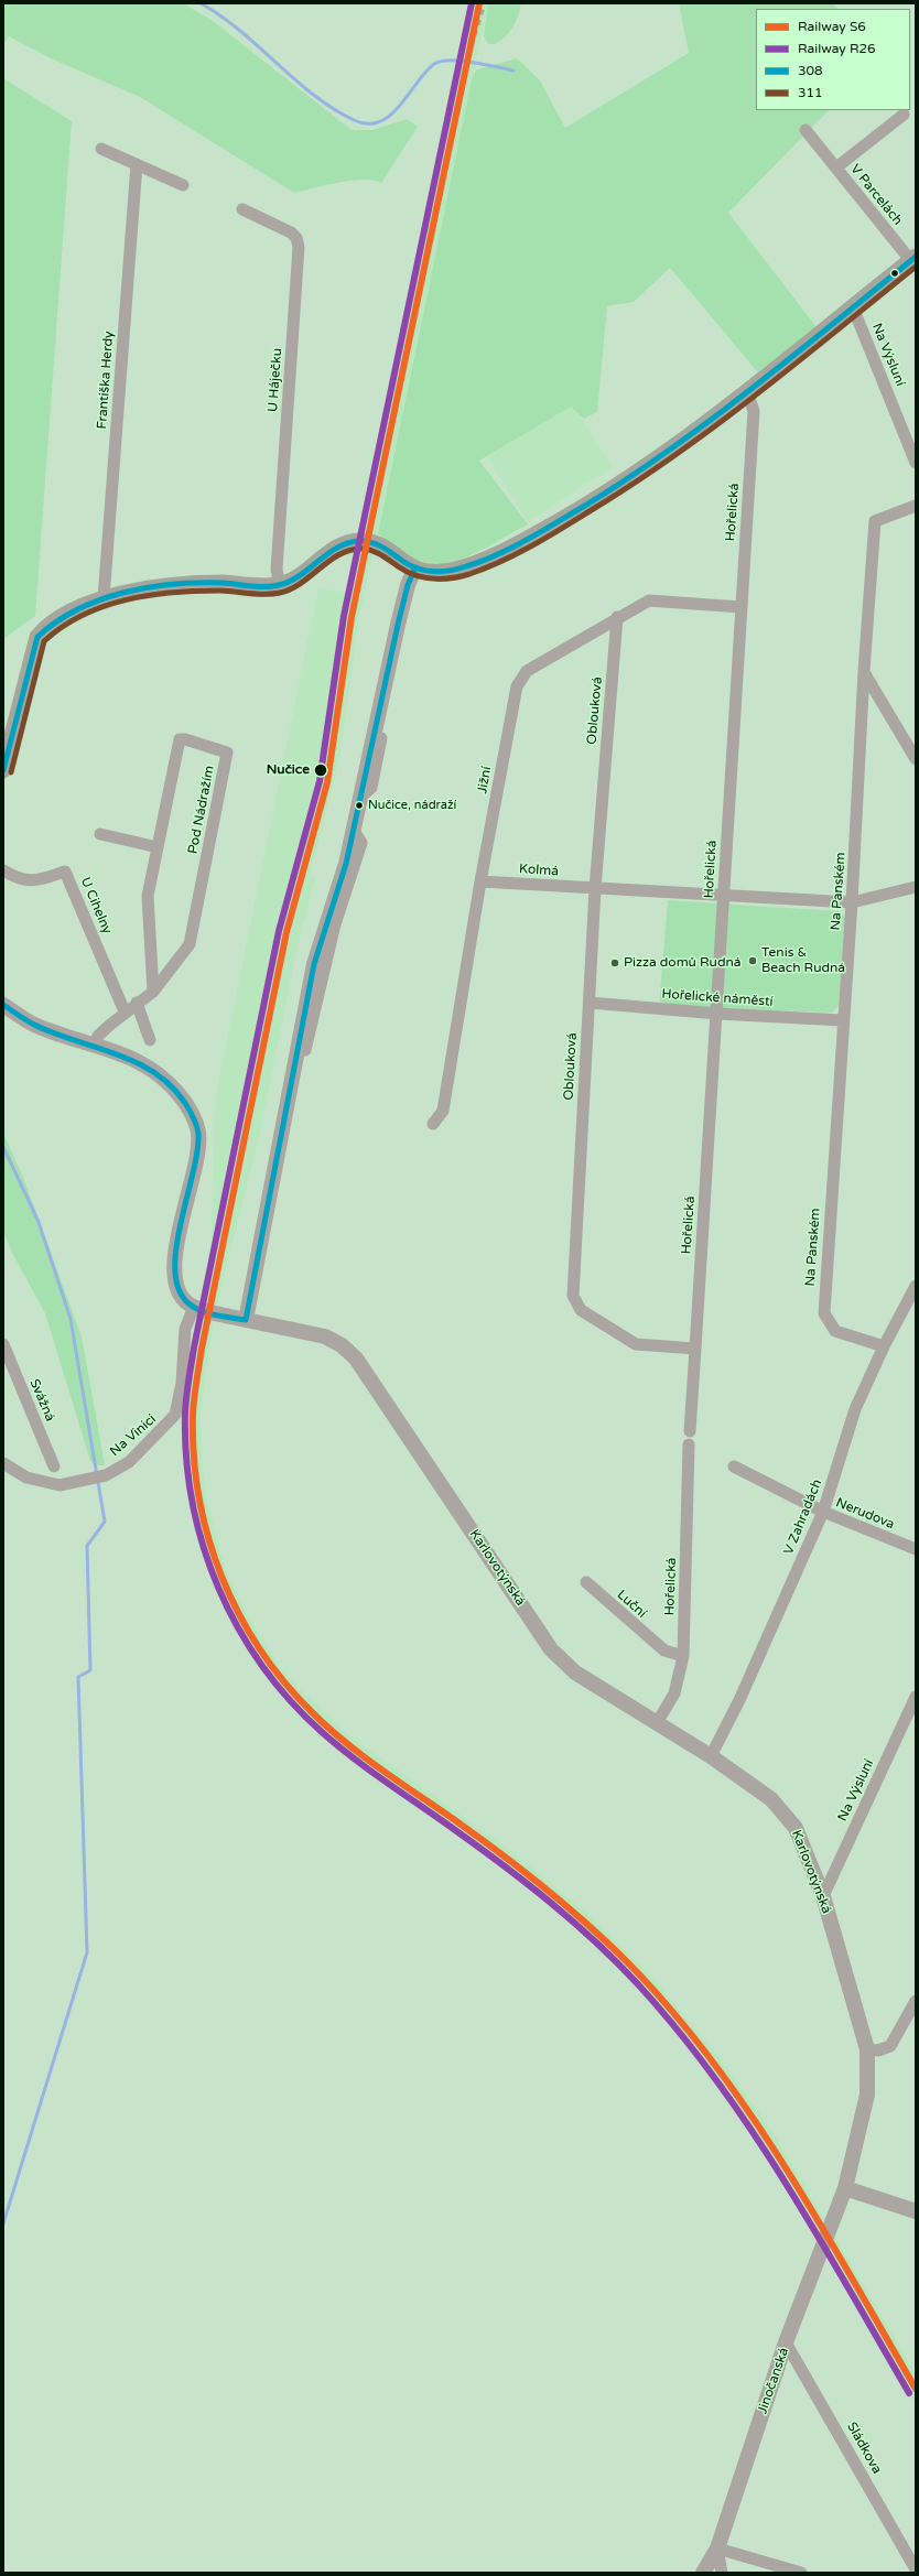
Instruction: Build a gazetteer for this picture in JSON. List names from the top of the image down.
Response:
{
  "streets": {
    "street": [
      "V Parcelách",
      "Na Výsluní",
      "Františka Herdy",
      "U Háječku",
      "Hořelická",
      "Oblouková",
      "Jižní",
      "Pod Nádražím",
      "Kolmá",
      "Na Panském",
      "U Cihelny",
      "Hořelické náměstí",
      "Svážná",
      "Na Vinici",
      "Nerudova",
      "V Zahradách",
      "Karlovotýnská",
      "Luční",
      "Jinočanská",
      "Sládkova"
    ]
  },
  "crossings": [
    ["Na Výsluní", "Karlovotýnská"],
    ["Hořelická", "Oblouková"],
    ["Hořelická", "Jižní"],
    ["Hořelická", "Hořelické náměstí"],
    ["Hořelická", "Karlovotýnská"],
    ["Hořelická", "Luční"],
    ["Oblouková", "Jižní"],
    ["Oblouková", "Kolmá"],
    ["Oblouková", "Hořelické náměstí"],
    ["Jižní", "Kolmá"],
    ["Pod Nádražím", "U Cihelny"],
    ["Na Panském", "Hořelické náměstí"],
    ["Na Panském", "V Zahradách"],
    ["Na Vinici", "Karlovotýnská"],
    ["Nerudova", "V Zahradách"],
    ["V Zahradách", "Karlovotýnská"],
    ["Karlovotýnská", "Jinočanská"],
    ["Jinočanská", "Sládkova"]
  ],
  "places": [
    "Nučice",
    "Nučice, nádraží",
    "Tenis & Beach Rudná",
    "Pizza domů Rudná"
  ],
  "lines": [
    "rail line S6",
    "rail line R26",
    "transit line 308",
    "transit line 311"
  ],
  "legend": [
    "Railway S6",
    "Railway R26",
    "308",
    "311"
  ]
}
